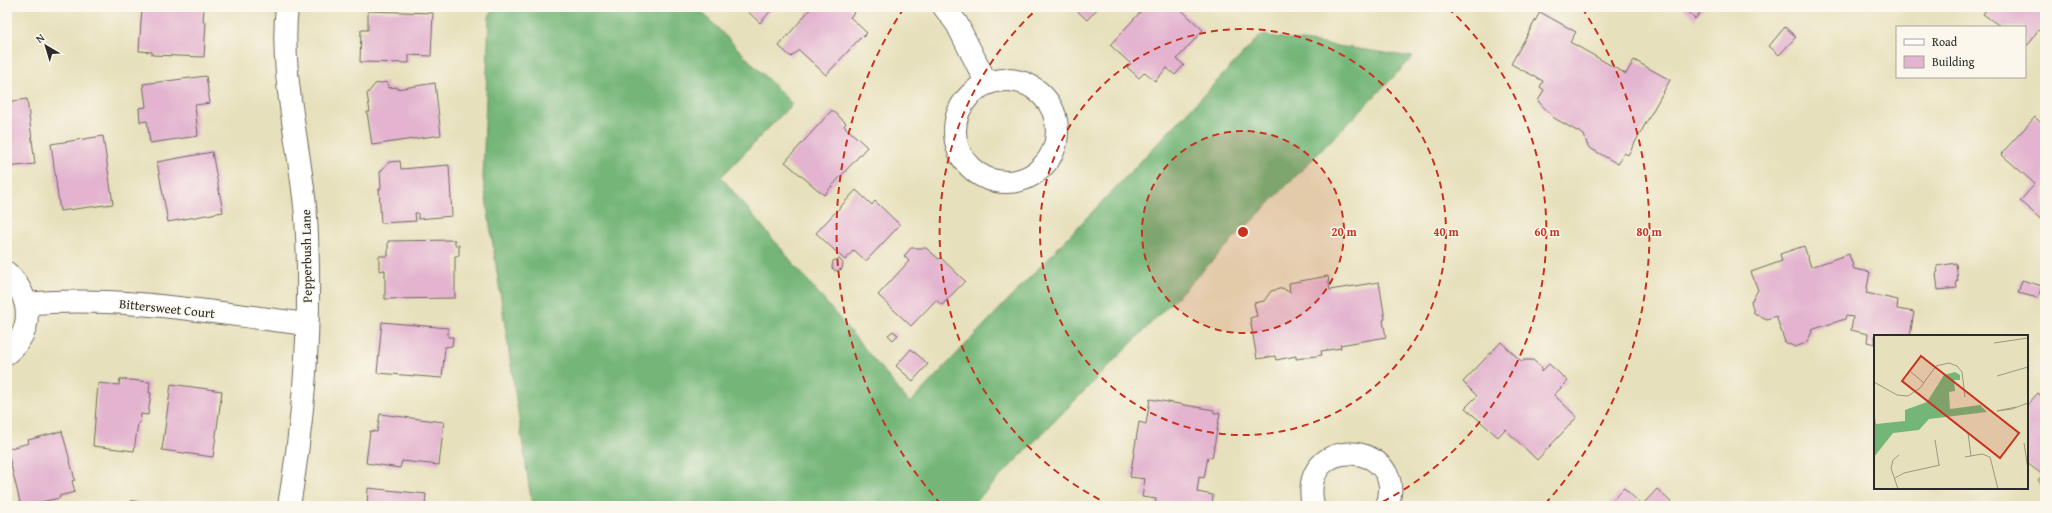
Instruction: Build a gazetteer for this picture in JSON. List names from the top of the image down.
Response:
{
  "streets": {
    "street": ["Pepperbush Lane", "Bittersweet Court"]
  },
  "crossings": [
    ["Pepperbush Lane", "Bittersweet Court"]
  ],
  "legend": ["Road", "Building"],
  "north": "top left",
  "rings": [
    "20 m",
    "40 m",
    "60 m",
    "80 m"
  ]
}
